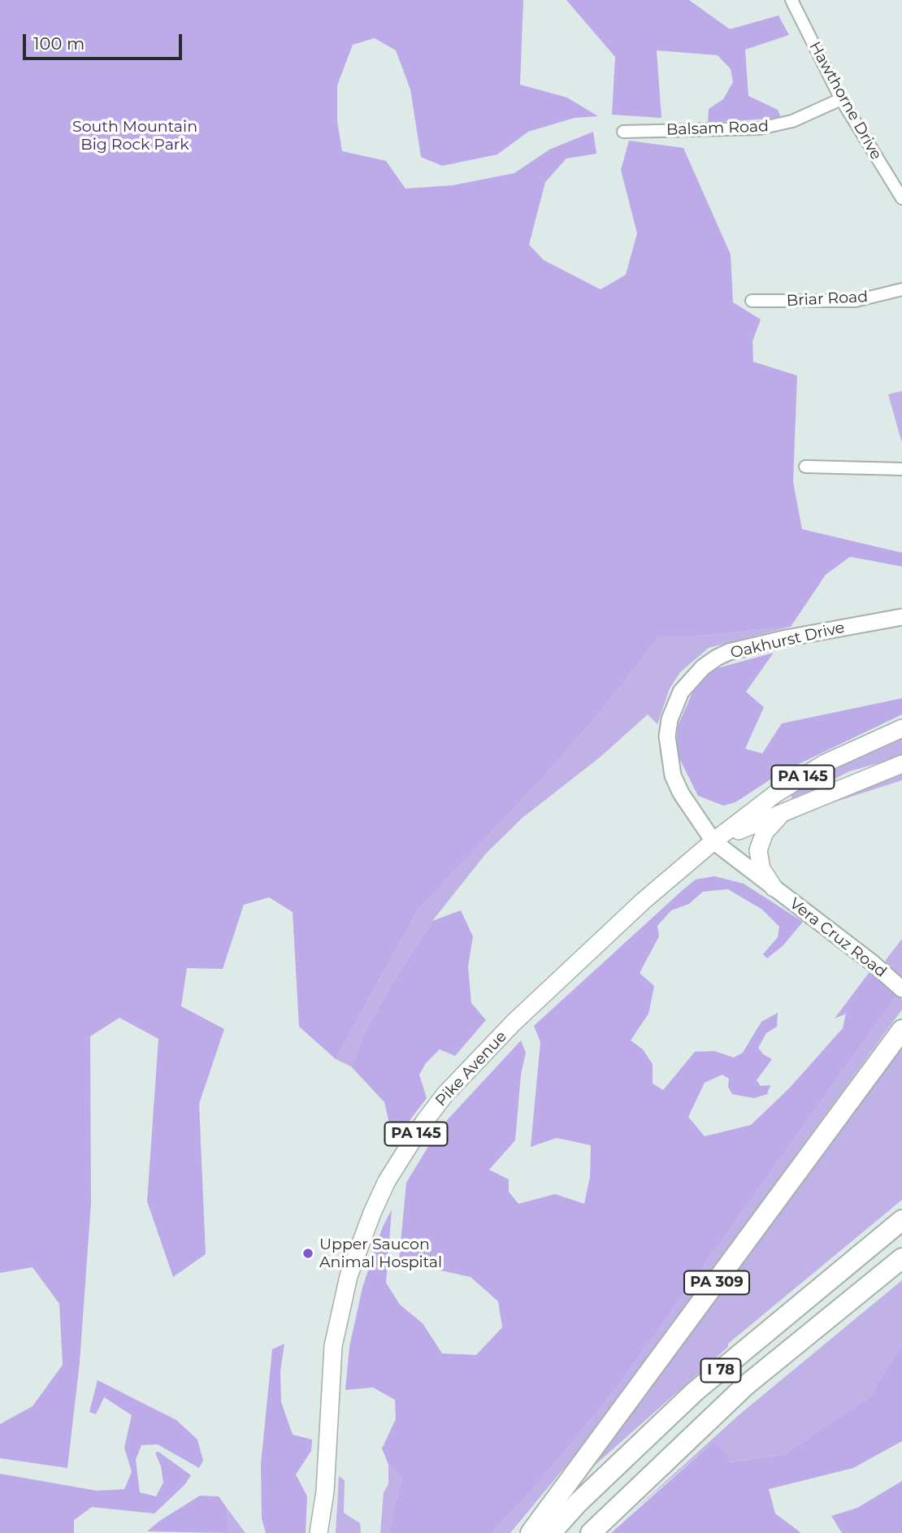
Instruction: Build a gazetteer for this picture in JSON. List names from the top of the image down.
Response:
{
  "streets": {
    "highway": ["PA 309", "I 78"],
    "main road": ["PA 145", "Pike Avenue"],
    "street": [
      "Hawthorne Drive",
      "Balsam Road",
      "Briar Road",
      "Oakhurst Drive",
      "Vera Cruz Road"
    ]
  },
  "crossings": [
    ["Hawthorne Drive", "Balsam Road"],
    ["Oakhurst Drive", "Vera Cruz Road"],
    ["Oakhurst Drive", "Pike Avenue"]
  ],
  "parks": ["South Mountain Big Rock Park"],
  "places": ["Upper Saucon Animal Hospital"],
  "scale_bar": "100 m"
}
